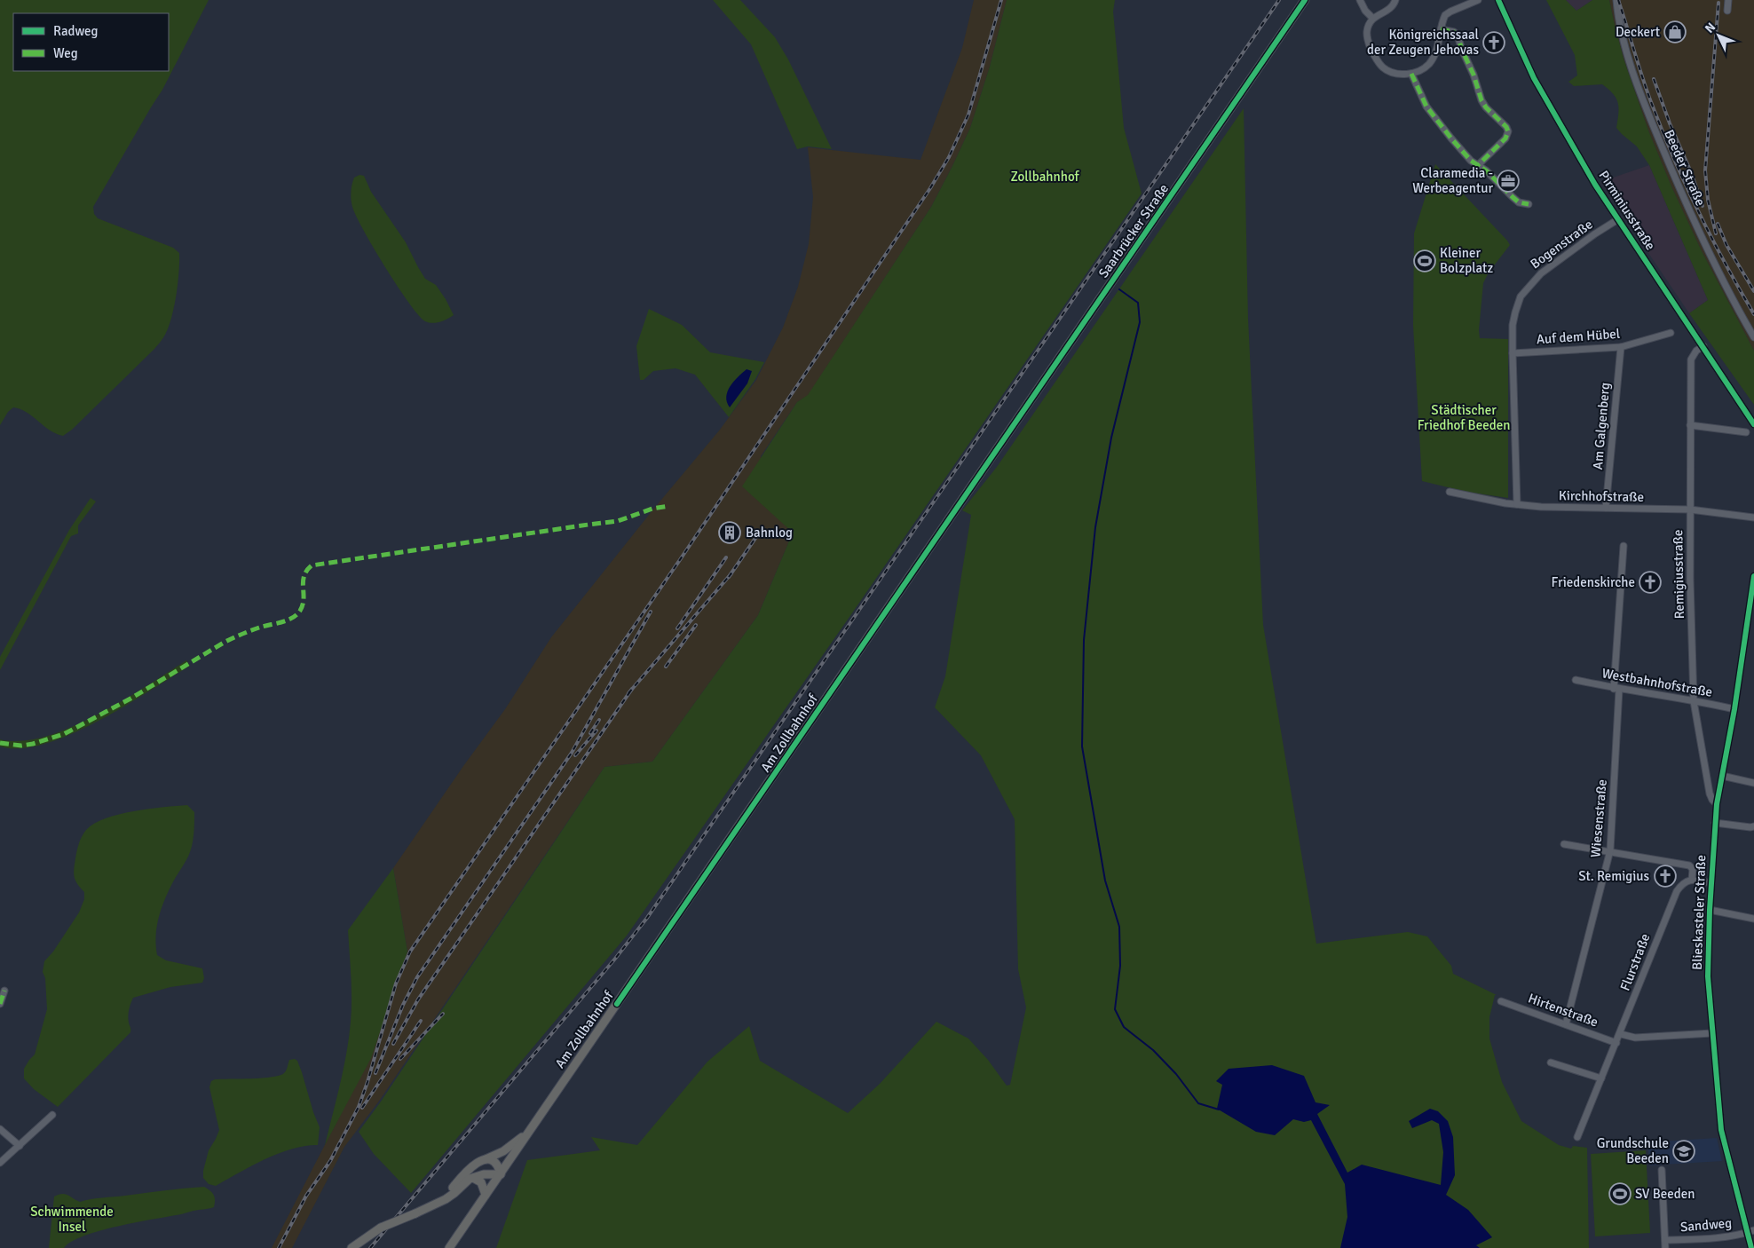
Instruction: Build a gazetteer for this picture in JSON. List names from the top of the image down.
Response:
{
  "streets": {
    "main road": ["Saarbrücker Straße", "Am Zollbahnhof"],
    "street": [
      "Beeder Straße",
      "Pirminiusstraße",
      "Bogenstraße",
      "Auf dem Hübel",
      "Am Galgenberg",
      "Kirchhofstraße",
      "Remigiusstraße",
      "Westbahnhofstraße",
      "Wiesenstraße",
      "Blieskasteler Straße",
      "Flurstraße",
      "Hirtenstraße",
      "Sandweg"
    ]
  },
  "crossings": [
    ["Pirminiusstraße", "Bogenstraße"],
    ["Pirminiusstraße", "Remigiusstraße"],
    ["Saarbrücker Straße", "Am Zollbahnhof"],
    ["Bogenstraße", "Auf dem Hübel"],
    ["Bogenstraße", "Kirchhofstraße"],
    ["Auf dem Hübel", "Am Galgenberg"],
    ["Am Galgenberg", "Kirchhofstraße"],
    ["Kirchhofstraße", "Remigiusstraße"],
    ["Remigiusstraße", "Westbahnhofstraße"],
    ["Remigiusstraße", "Blieskasteler Straße"],
    ["Westbahnhofstraße", "Wiesenstraße"],
    ["Westbahnhofstraße", "Blieskasteler Straße"],
    ["Wiesenstraße", "Hirtenstraße"],
    ["Blieskasteler Straße", "Sandweg"],
    ["Flurstraße", "Hirtenstraße"]
  ],
  "parks": ["Zollbahnhof", "Städtischer Friedhof Beeden", "Schwimmende Insel"],
  "places": {
    "shop": ["Deckert"],
    "church": ["Königreichssaal der Zeugen Jehovas", "Friedenskirche", "St. Remigius"],
    "office": ["Claramedia - Werbeagentur"],
    "sports": ["Kleiner Bolzplatz", "SV Beeden"],
    "building": ["Bahnlog"],
    "school or university": ["Grundschule Beeden"]
  },
  "legend": ["Radweg", "Weg"],
  "north": "top left"
}
